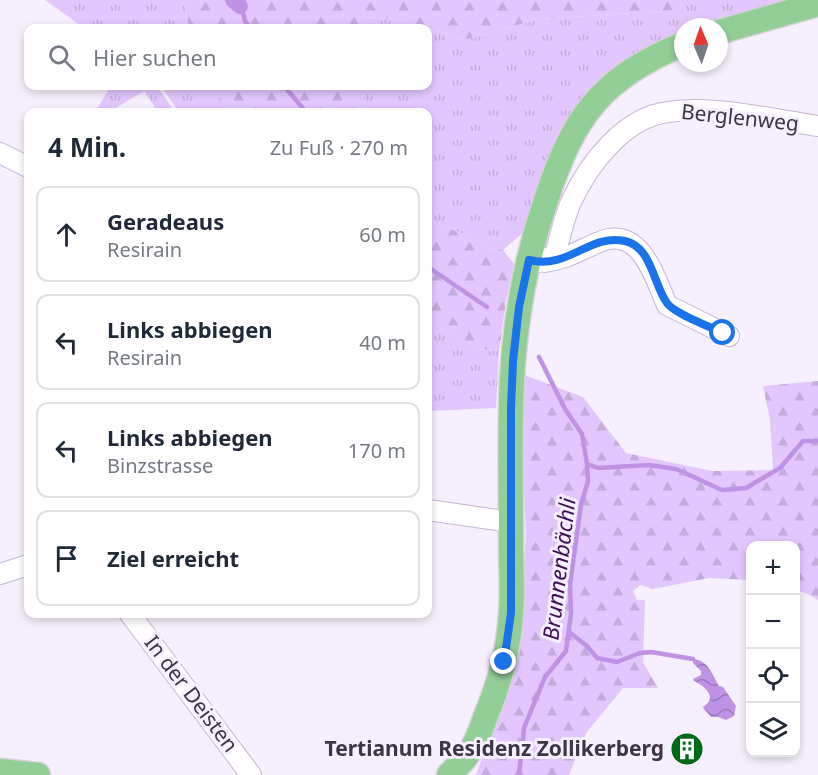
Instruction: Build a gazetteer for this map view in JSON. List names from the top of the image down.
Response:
{
  "streets": {
    "street": ["Berglenweg", "In der Deisten"]
  },
  "water": ["Brunnenbächli"],
  "places": {
    "building": ["Tertianum Residenz Zollikerberg"]
  },
  "north": "top",
  "page": {
    "search": "Hier suchen",
    "heading": ["4 Min.", "Zu Fuß · 270 m"],
    "list": [
      ["Geradeaus", "Resirain", "60 m"],
      ["Links abbiegen", "Resirain", "40 m"],
      ["Links abbiegen", "Binzstrasse", "170 m"],
      "Ziel erreicht"
    ],
    "map_buttons": ["+", "−"]
  }
}
